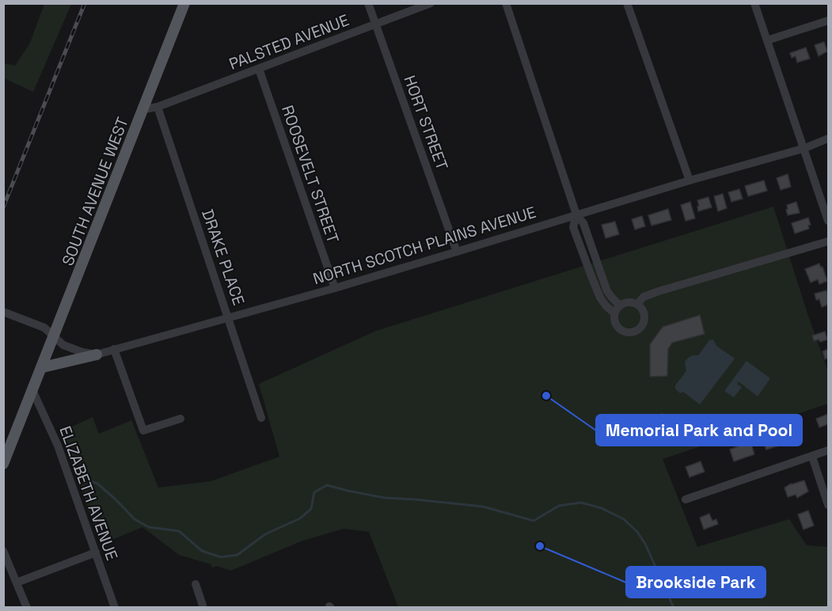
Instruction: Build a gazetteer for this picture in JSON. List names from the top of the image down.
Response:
{
  "streets": {
    "main road": ["SOUTH AVENUE WEST"],
    "street": [
      "PALSTED AVENUE",
      "HORT STREET",
      "ROOSEVELT STREET",
      "NORTH SCOTCH PLAINS AVENUE",
      "DRAKE PLACE",
      "ELIZABETH AVENUE"
    ]
  },
  "crossings": [
    ["PALSTED AVENUE", "HORT STREET"],
    ["PALSTED AVENUE", "ROOSEVELT STREET"],
    ["PALSTED AVENUE", "SOUTH AVENUE WEST"],
    ["PALSTED AVENUE", "DRAKE PLACE"],
    ["HORT STREET", "NORTH SCOTCH PLAINS AVENUE"],
    ["ROOSEVELT STREET", "NORTH SCOTCH PLAINS AVENUE"],
    ["SOUTH AVENUE WEST", "ELIZABETH AVENUE"],
    ["NORTH SCOTCH PLAINS AVENUE", "DRAKE PLACE"]
  ],
  "places": ["Memorial Park and Pool", "Brookside Park"]
}
